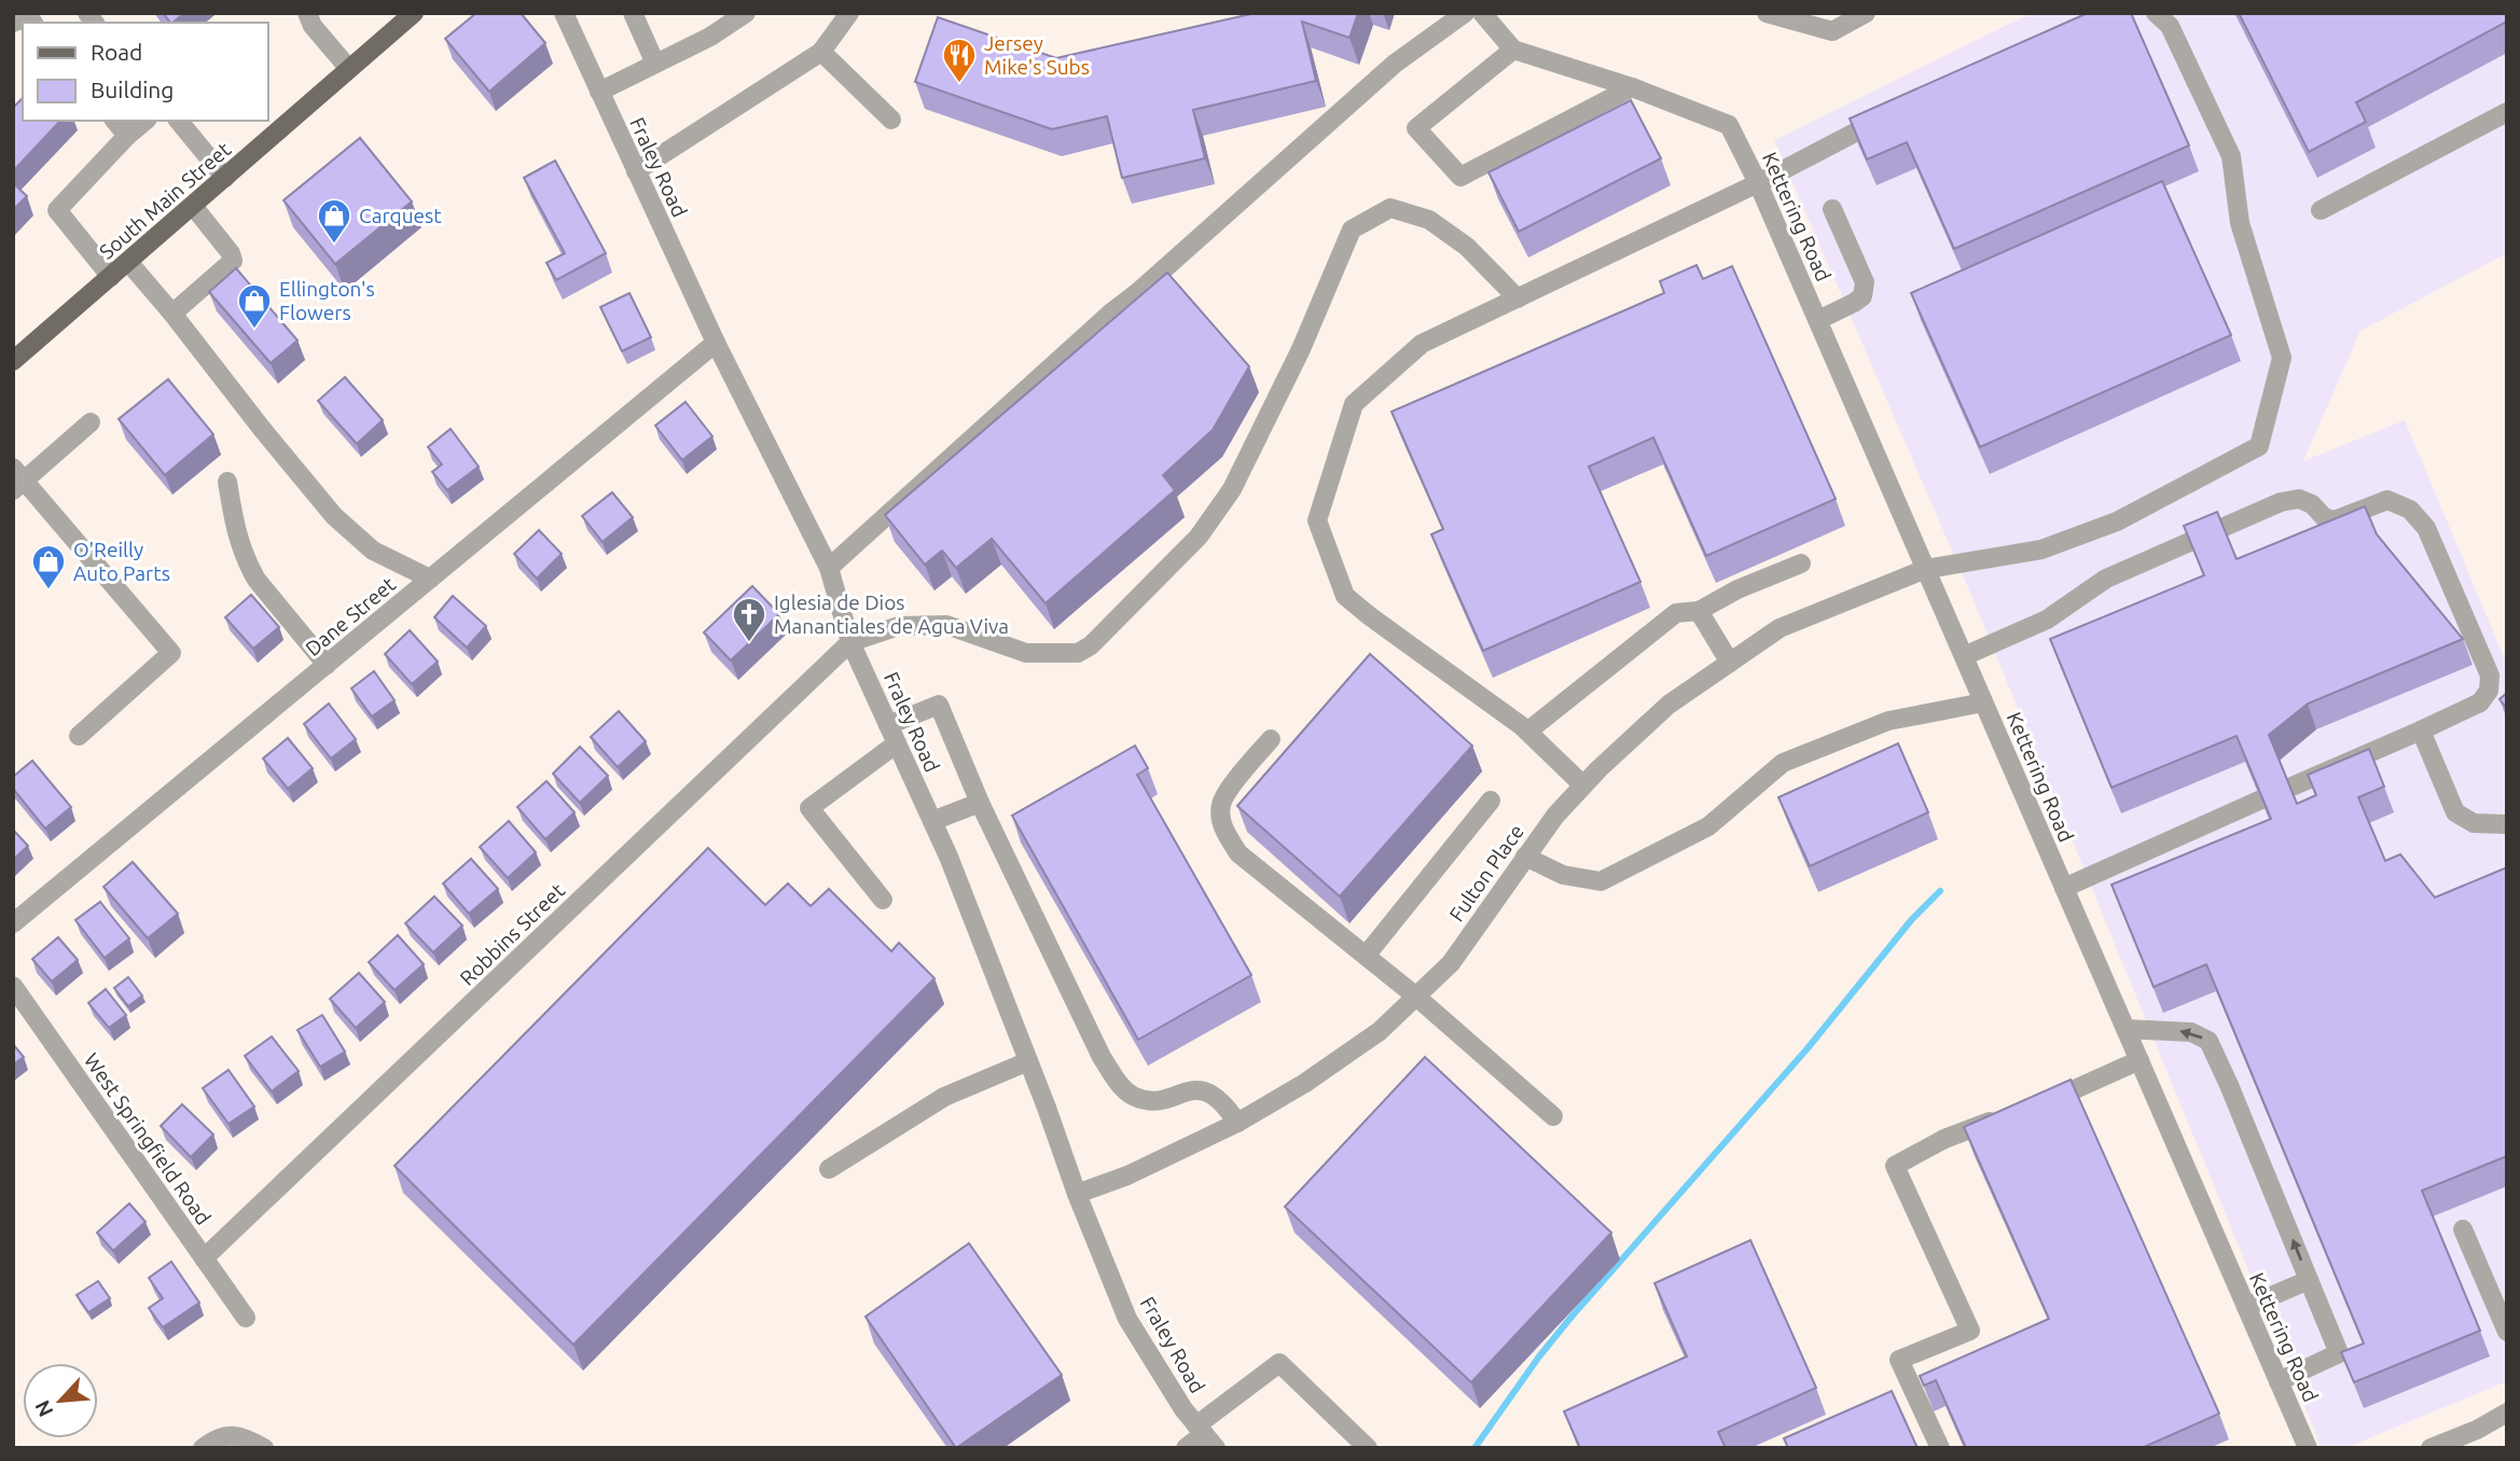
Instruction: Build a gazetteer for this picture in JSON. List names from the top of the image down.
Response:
{
  "streets": {
    "main road": ["South Main Street"],
    "street": [
      "Fraley Road",
      "Kettering Road",
      "Dane Street",
      "Fulton Place",
      "Robbins Street",
      "West Springfield Road"
    ]
  },
  "crossings": [
    ["Fraley Road", "Dane Street"],
    ["Fraley Road", "Fulton Place"],
    ["Fraley Road", "Robbins Street"],
    ["Kettering Road", "Fulton Place"],
    ["Robbins Street", "West Springfield Road"]
  ],
  "places": {
    "restaurant": ["Jersey Mike's Subs"],
    "shop": ["Carquest", "Ellington's Flowers", "O'Reilly Auto Parts"],
    "church": ["Iglesia de Dios Manantiales de Agua Viva"]
  },
  "legend": ["Road", "Building"],
  "north": "bottom left"
}
